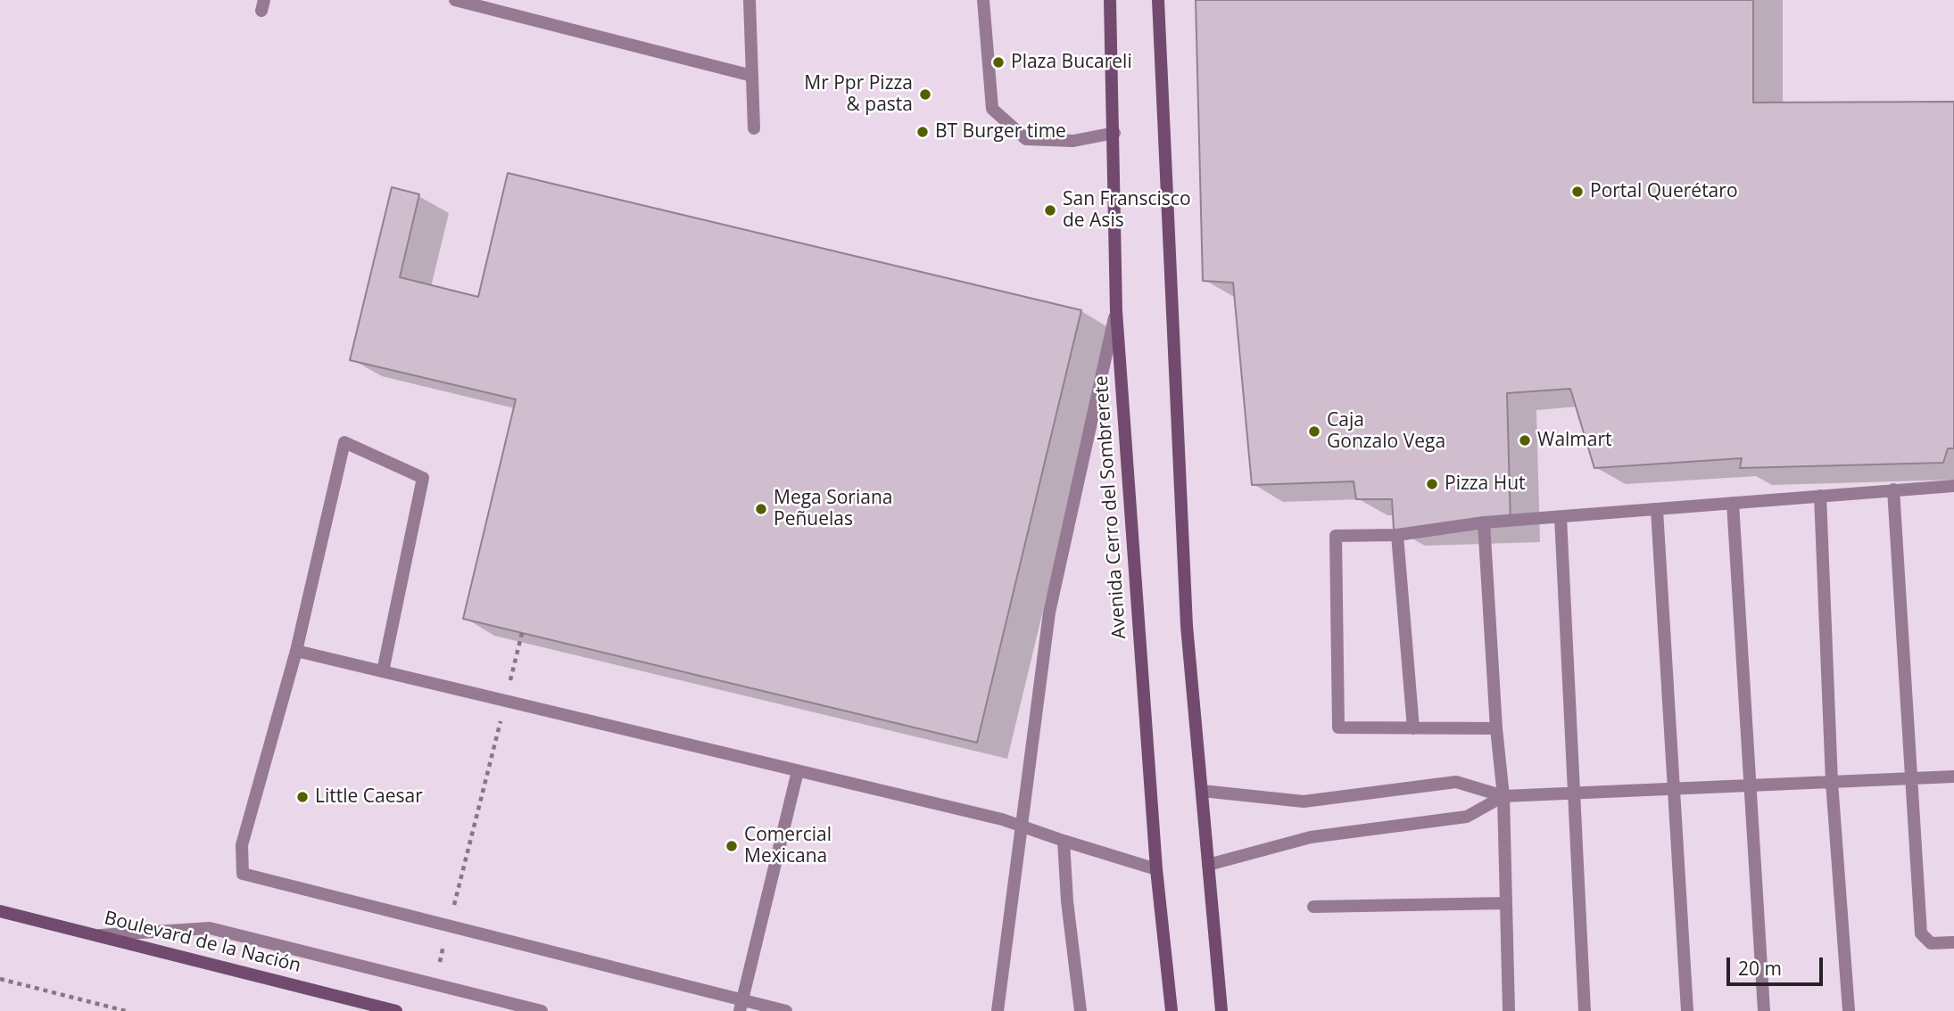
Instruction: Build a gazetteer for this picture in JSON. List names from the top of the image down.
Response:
{
  "streets": {
    "main road": ["Avenida Cerro del Sombrerete", "Boulevard de la Nación"]
  },
  "places": [
    "Plaza Bucareli",
    "Mr Ppr Pizza & pasta",
    "BT Burger time",
    "Portal Querétaro",
    "San Franscisco de Asis",
    "Caja Gonzalo Vega",
    "Walmart",
    "Pizza Hut",
    "Mega Soriana Peñuelas",
    "Little Caesar",
    "Comercial Mexicana"
  ],
  "scale_bar": "20 m"
}
